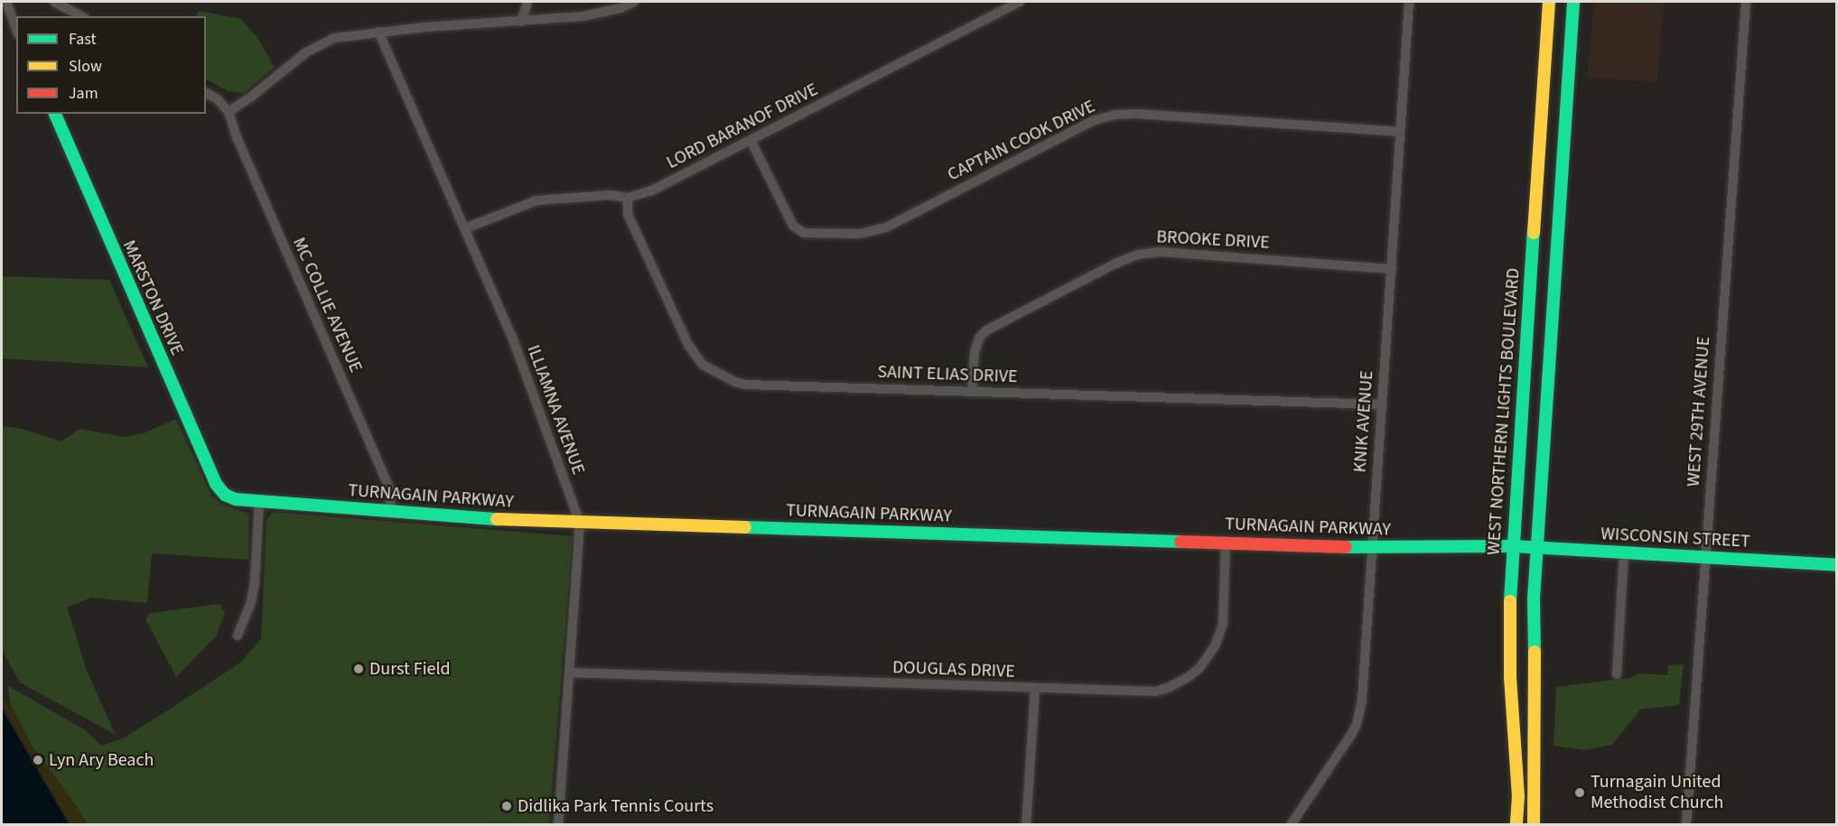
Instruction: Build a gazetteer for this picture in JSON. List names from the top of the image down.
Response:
{
  "streets": {
    "street": [
      "LORD BARANOF DRIVE",
      "CAPTAIN COOK DRIVE",
      "BROOKE DRIVE",
      "MARSTON DRIVE",
      "MC COLLIE AVENUE",
      "SAINT ELIAS DRIVE",
      "ILLIAMNA AVENUE",
      "WEST NORTHERN LIGHTS BOULEVARD",
      "WEST 29TH AVENUE",
      "KNIK AVENUE",
      "TURNAGAIN PARKWAY",
      "WISCONSIN STREET",
      "DOUGLAS DRIVE"
    ]
  },
  "crossings": [
    ["LORD BARANOF DRIVE", "CAPTAIN COOK DRIVE"],
    ["LORD BARANOF DRIVE", "SAINT ELIAS DRIVE"],
    ["LORD BARANOF DRIVE", "ILLIAMNA AVENUE"],
    ["CAPTAIN COOK DRIVE", "KNIK AVENUE"],
    ["BROOKE DRIVE", "SAINT ELIAS DRIVE"],
    ["BROOKE DRIVE", "KNIK AVENUE"],
    ["MARSTON DRIVE", "TURNAGAIN PARKWAY"],
    ["MC COLLIE AVENUE", "TURNAGAIN PARKWAY"],
    ["SAINT ELIAS DRIVE", "KNIK AVENUE"],
    ["ILLIAMNA AVENUE", "TURNAGAIN PARKWAY"],
    ["ILLIAMNA AVENUE", "DOUGLAS DRIVE"],
    ["WEST NORTHERN LIGHTS BOULEVARD", "TURNAGAIN PARKWAY"],
    ["WEST NORTHERN LIGHTS BOULEVARD", "WISCONSIN STREET"],
    ["WEST 29TH AVENUE", "WISCONSIN STREET"],
    ["KNIK AVENUE", "TURNAGAIN PARKWAY"],
    ["TURNAGAIN PARKWAY", "WISCONSIN STREET"],
    ["TURNAGAIN PARKWAY", "DOUGLAS DRIVE"]
  ],
  "places": [
    "Durst Field",
    "Lyn Ary Beach",
    "Turnagain United Methodist Church",
    "Didlika Park Tennis Courts"
  ],
  "legend": ["Fast", "Slow", "Jam"]
}
